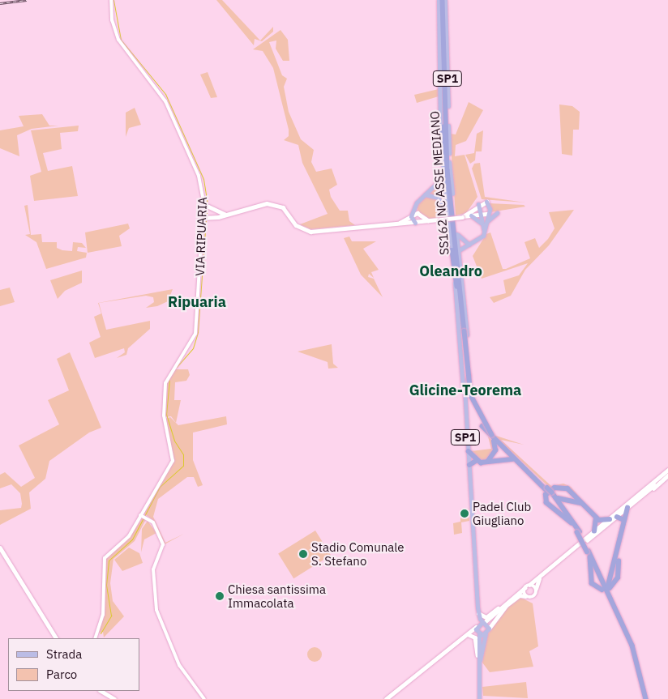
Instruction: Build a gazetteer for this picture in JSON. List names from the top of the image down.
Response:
{
  "streets": {
    "highway": ["SS162 NC ASSE MEDIANO"],
    "main road": ["SP1"],
    "street": ["VIA RIPUARIA"]
  },
  "crossings": [
    ["SP1", "SS162 NC ASSE MEDIANO"]
  ],
  "districts": ["Oleandro", "Ripuaria", "Glicine-Teorema"],
  "places": ["Padel Club Giugliano", "Stadio Comunale S. Stefano", "Chiesa santissima Immacolata"],
  "legend": ["Strada", "Parco"]
}
